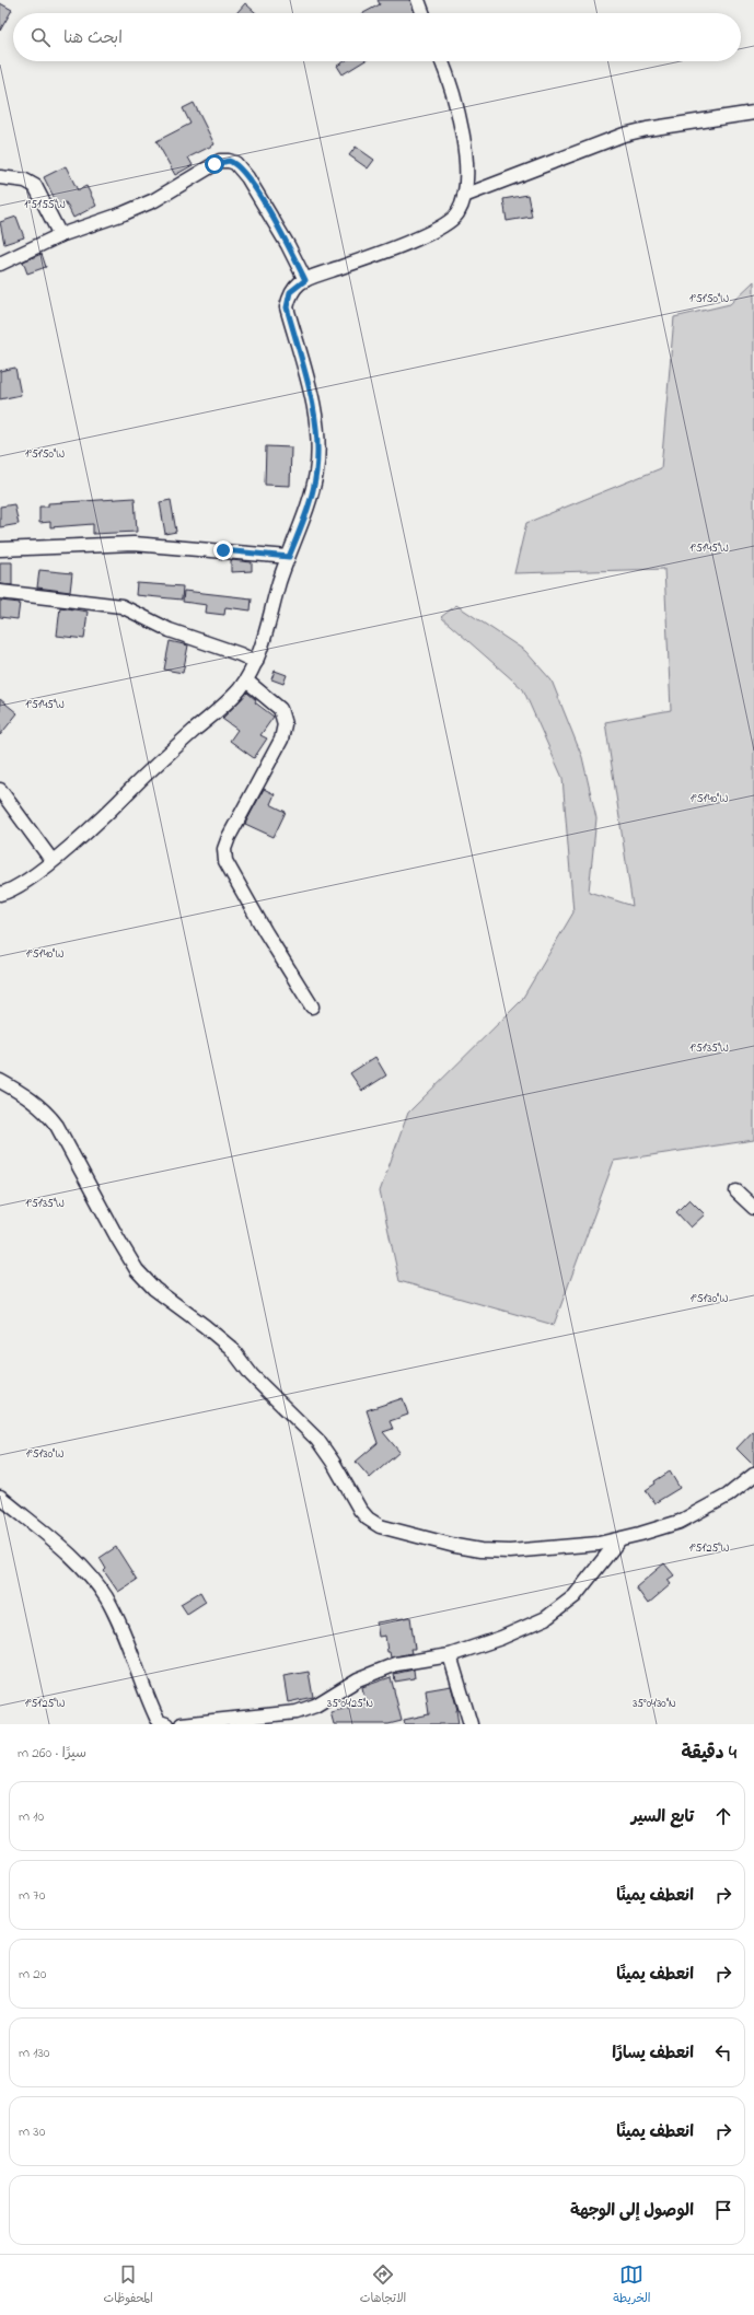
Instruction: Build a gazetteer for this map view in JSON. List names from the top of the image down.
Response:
{
  "page": {
    "search": "ابحث هنا",
    "heading": ["4 دقيقة", "سيرًا · 260 m"],
    "list": [
      ["تابع السير", "10 m"],
      ["انعطف يمينًا", "70 m"],
      ["انعطف يمينًا", "20 m"],
      ["انعطف يسارًا", "130 m"],
      ["انعطف يمينًا", "30 m"],
      "الوصول إلى الوجهة"
    ],
    "nav": ["الخريطة", "الاتجاهات", "المحفوظات"]
  },
  "coordinates": [
    "1°51'55\"W",
    "1°51'50\"W",
    "1°51'45\"W",
    "1°51'40\"W",
    "1°51'35\"W",
    "1°51'30\"W",
    "1°51'25\"W",
    "35°04'25\"N",
    "35°04'30\"N"
  ]
}
